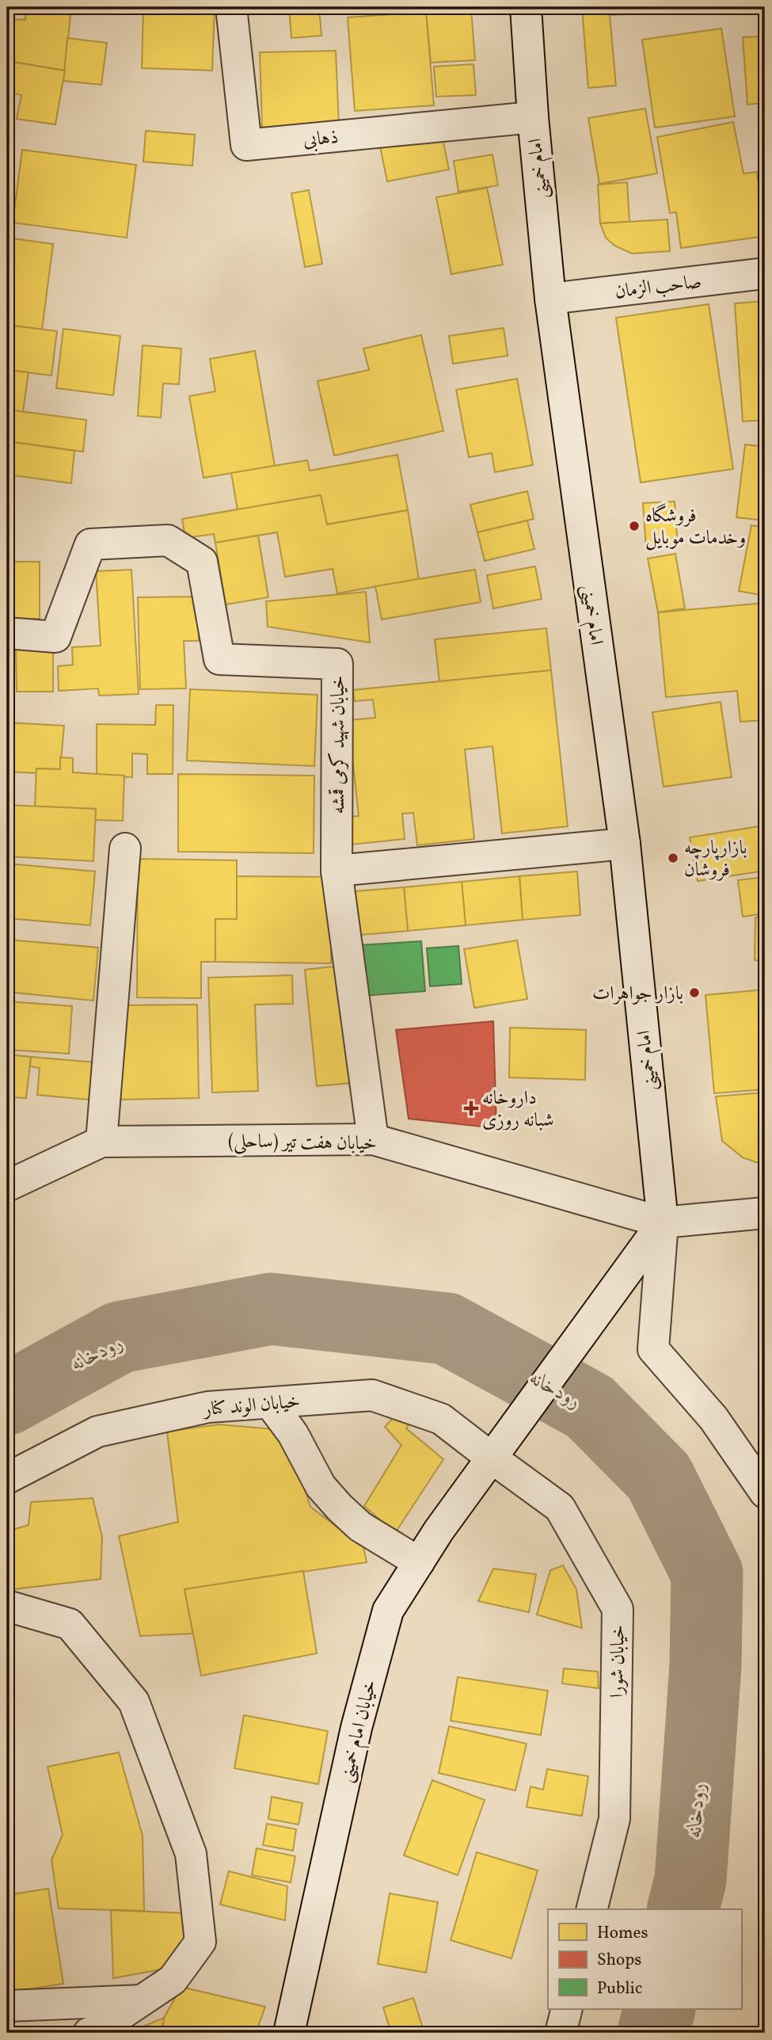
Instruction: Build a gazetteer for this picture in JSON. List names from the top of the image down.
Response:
{
  "streets": {
    "street": [
      "ذهابی",
      "امام خمینی",
      "صاحب الزمان",
      "خیابان شهید کرمی قمشه",
      "خیابان هفت تیر (ساحلی)",
      "خیابان الوند کنار",
      "خیابان شورا",
      "خیابان امام خمینی"
    ]
  },
  "crossings": [
    ["ذهابی", "امام خمینی"],
    ["امام خمینی", "صاحب الزمان"],
    ["امام خمینی", "خیابان هفت تیر (ساحلی)"],
    ["امام خمینی", "خیابان امام خمینی"],
    ["خیابان شهید کرمی قمشه", "خیابان هفت تیر (ساحلی)"],
    ["خیابان هفت تیر (ساحلی)", "خیابان امام خمینی"],
    ["خیابان الوند کنار", "خیابان شورا"],
    ["خیابان الوند کنار", "خیابان امام خمینی"],
    ["خیابان شورا", "خیابان امام خمینی"]
  ],
  "water": ["رودخانه"],
  "places": {
    "other": ["فروشگاه وخدمات موبایل", "بازارپارچه فروشان", "بازار جواهرات"],
    "health": ["داروخانه شبانه روزی"]
  },
  "legend": ["Homes", "Shops", "Public"]
}
